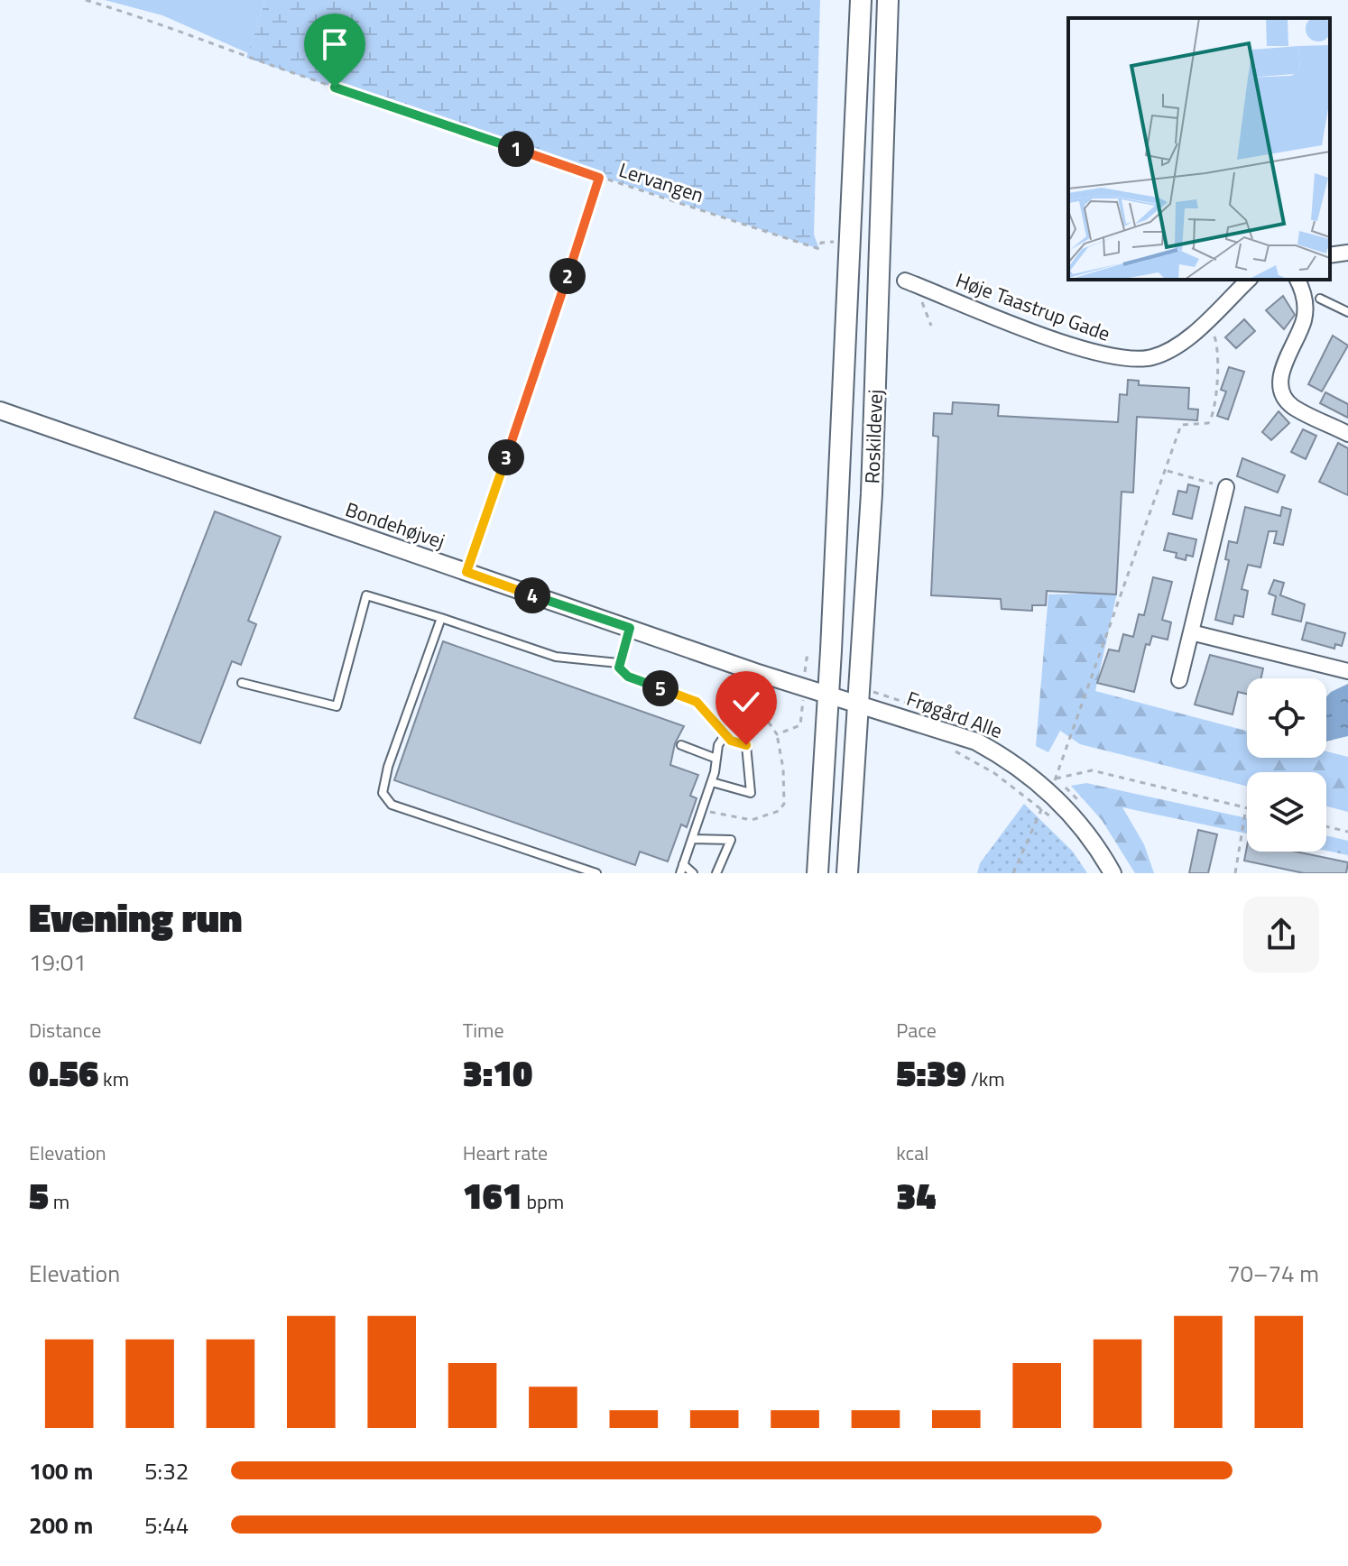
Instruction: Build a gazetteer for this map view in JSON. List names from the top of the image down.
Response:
{
  "streets": {
    "main road": ["Roskildevej"],
    "street": ["Høje Taastrup Gade", "Bondehøjvej", "Frøgård Alle"],
    "path": ["Lervangen"]
  },
  "crossings": [
    ["Roskildevej", "Bondehøjvej"],
    ["Roskildevej", "Frøgård Alle"],
    ["Bondehøjvej", "Frøgård Alle"]
  ],
  "page": {
    "pins": [
      "1",
      "2",
      "3",
      "4",
      "5"
    ],
    "heading": ["Evening run", "19:01"],
    "stats": [
      ["Distance", "0.56 km"],
      ["Time", "3:10"],
      ["Pace", "5:39 /km"],
      ["Elevation", "5 m"],
      ["Heart rate", "161 bpm"],
      ["kcal", "34"]
    ],
    "chart": ["Elevation", "70–74 m"],
    "list": [
      {
        "name": "100 m",
        "note": "5:32"
      },
      {
        "name": "200 m",
        "note": "5:44"
      }
    ]
  }
}
